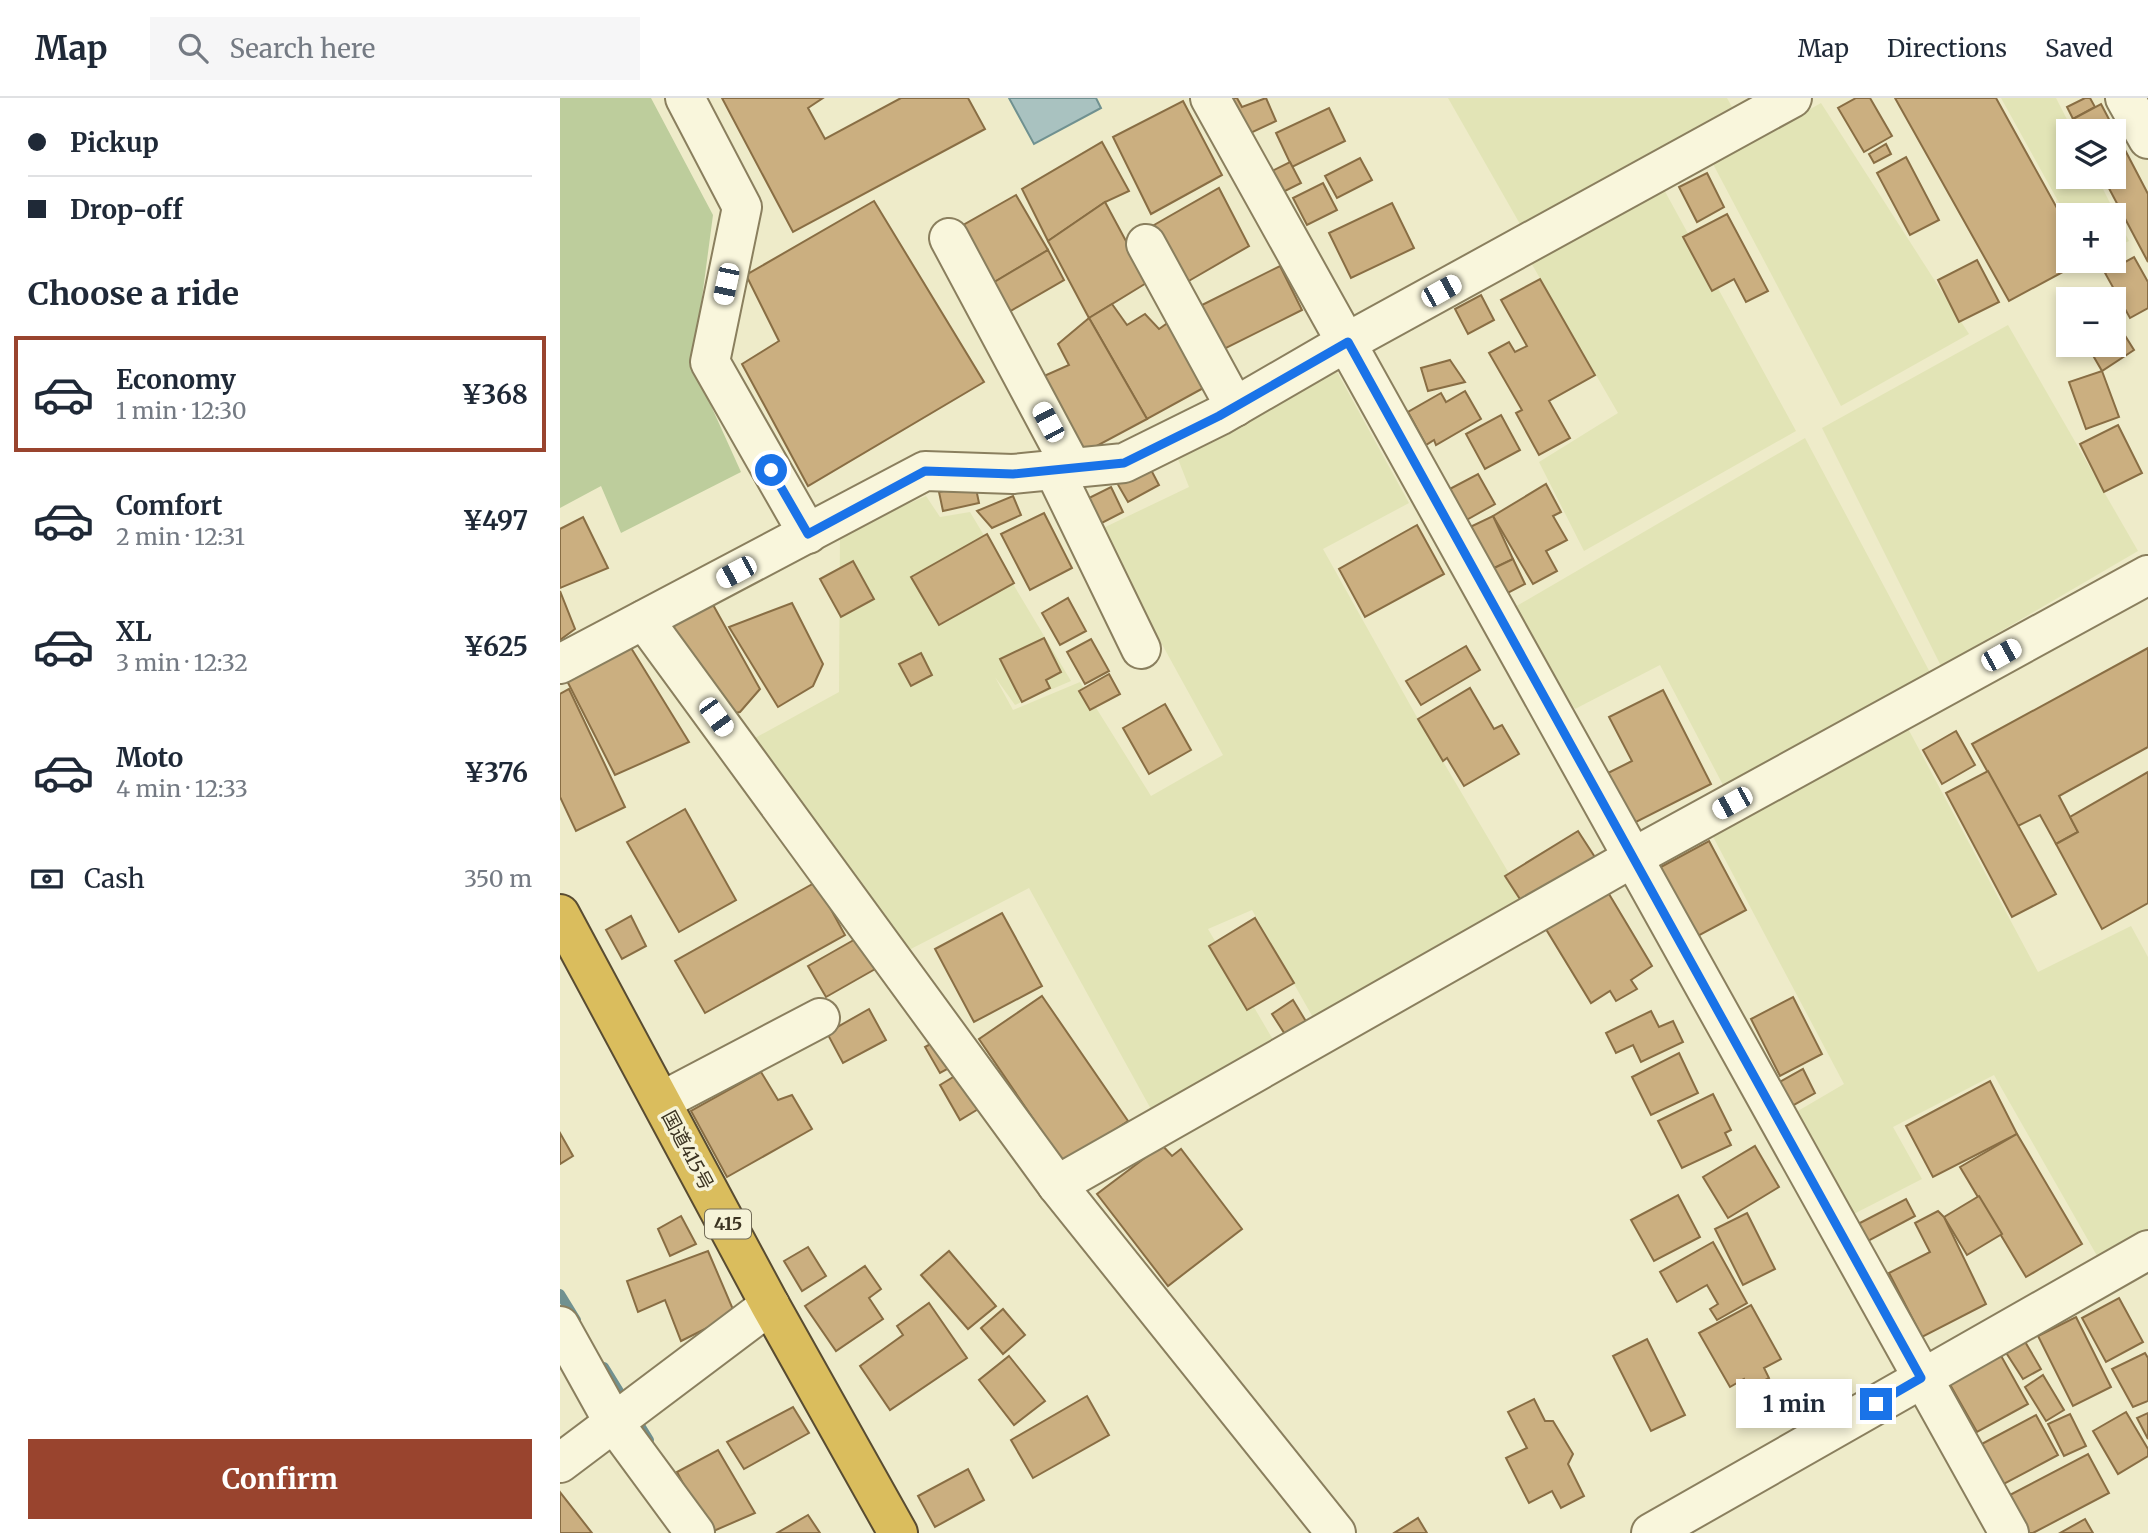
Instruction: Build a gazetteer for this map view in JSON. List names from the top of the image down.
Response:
{
  "streets": {
    "highway": ["国道415号", "415"]
  },
  "page": {
    "header": "Map",
    "search": "Search here",
    "nav": ["Map", "Directions", "Saved"],
    "banner": ["Pickup", "Drop-off"],
    "map_buttons": ["+", "−"],
    "heading": "Choose a ride",
    "list": [
      {
        "name": "Economy",
        "note": "1 min · 12:30",
        "value": "¥368"
      },
      {
        "name": "Comfort",
        "note": "2 min · 12:31",
        "value": "¥497"
      },
      {
        "name": "XL",
        "note": "3 min · 12:32",
        "value": "¥625"
      },
      {
        "name": "Moto",
        "note": "4 min · 12:33",
        "value": "¥376"
      }
    ],
    "pay": ["Cash", "350 m"],
    "bubble": "1 min",
    "buttons": "Confirm"
  }
}
